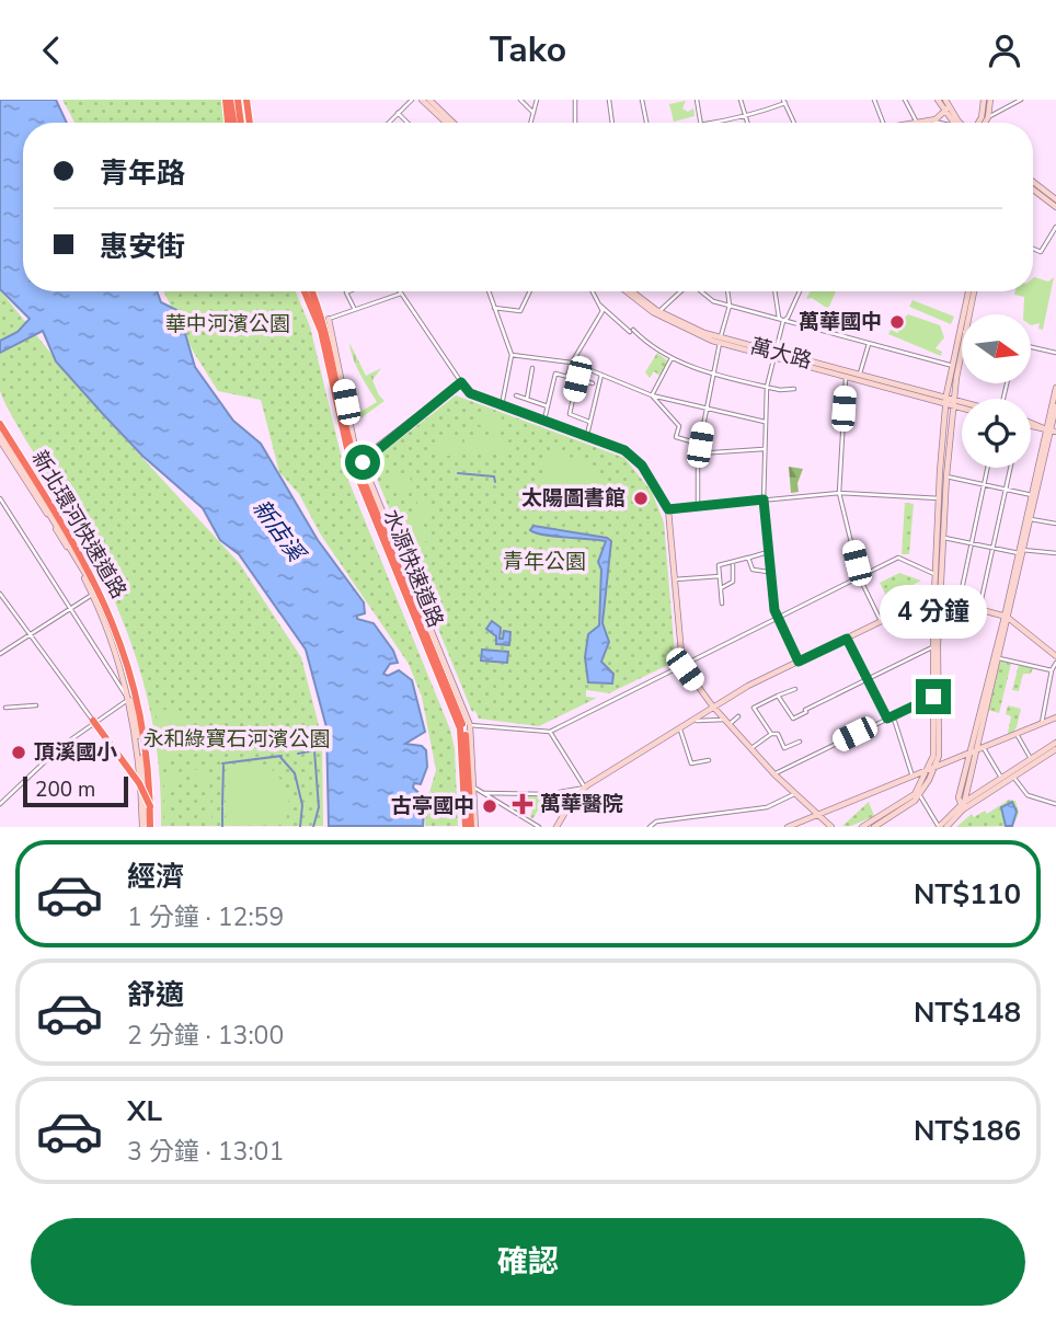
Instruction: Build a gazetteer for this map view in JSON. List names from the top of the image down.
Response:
{
  "streets": {
    "highway": ["新北環河快速道路", "水源快速道路"],
    "street": ["萬大路"]
  },
  "water": ["新店溪"],
  "parks": ["華中河濱公園", "青年公園", "永和綠寶石河濱公園"],
  "places": {
    "other": [
      "萬華國中",
      "太陽圖書館",
      "頂溪國小",
      "古亭國中"
    ],
    "health": ["萬華醫院"]
  },
  "scale_bar": "200 m",
  "north": "right",
  "page": {
    "header": "Tako",
    "banner": ["青年路", "惠安街"],
    "bubble": "4 分鐘",
    "scale": "200 m",
    "list": [
      {
        "name": "經濟",
        "note": "1 分鐘 · 12:59",
        "value": "NT$110"
      },
      {
        "name": "舒適",
        "note": "2 分鐘 · 13:00",
        "value": "NT$148"
      },
      {
        "name": "XL",
        "note": "3 分鐘 · 13:01",
        "value": "NT$186"
      }
    ],
    "buttons": "確認"
  }
}
